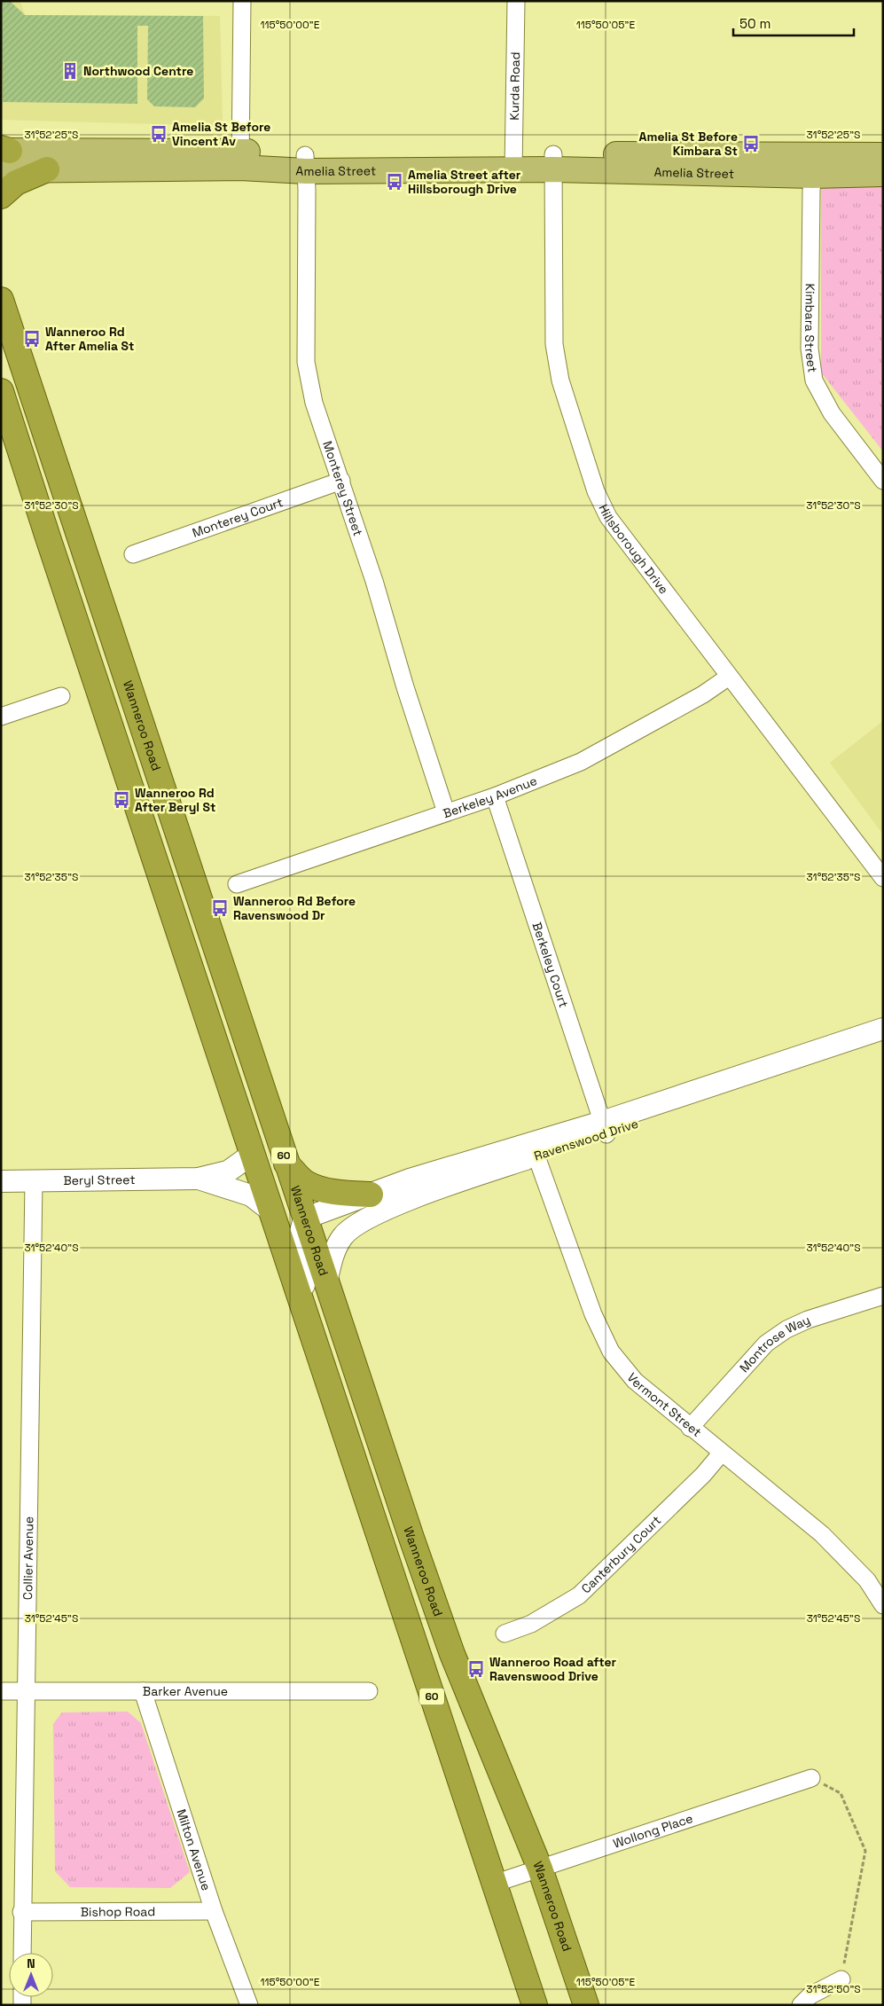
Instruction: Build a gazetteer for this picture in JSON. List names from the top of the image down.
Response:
{
  "streets": {
    "highway": ["Wanneroo Road", "60"],
    "main road": ["Amelia Street"],
    "street": [
      "Kurda Road",
      "Kimbara Street",
      "Monterey Street",
      "Monterey Court",
      "Hillsborough Drive",
      "Berkeley Avenue",
      "Berkeley Court",
      "Ravenswood Drive",
      "Beryl Street",
      "Montrose Way",
      "Vermont Street",
      "Canterbury Court",
      "Collier Avenue",
      "Barker Avenue",
      "Wollong Place",
      "Milton Avenue",
      "Bishop Road"
    ]
  },
  "crossings": [
    ["Kurda Road", "Amelia Street"],
    ["Amelia Street", "Kimbara Street"],
    ["Amelia Street", "Monterey Street"],
    ["Amelia Street", "Hillsborough Drive"],
    ["Monterey Street", "Monterey Court"],
    ["Monterey Street", "Berkeley Avenue"],
    ["Hillsborough Drive", "Berkeley Avenue"],
    ["Wanneroo Road", "Ravenswood Drive"],
    ["Wanneroo Road", "Wollong Place"],
    ["Berkeley Avenue", "Berkeley Court"],
    ["Berkeley Court", "Ravenswood Drive"],
    ["Ravenswood Drive", "Vermont Street"],
    ["60", "Beryl Street"],
    ["60", "Wollong Place"],
    ["Beryl Street", "Collier Avenue"],
    ["Montrose Way", "Vermont Street"],
    ["Vermont Street", "Canterbury Court"],
    ["Collier Avenue", "Barker Avenue"],
    ["Collier Avenue", "Bishop Road"],
    ["Barker Avenue", "Milton Avenue"],
    ["Milton Avenue", "Bishop Road"]
  ],
  "places": {
    "building": ["Northwood Centre"],
    "bus stop": [
      "Amelia St Before Vincent Av",
      "Amelia St Before Kimbara St",
      "Amelia Street after Hillsborough Drive",
      "Wanneroo Rd After Amelia St",
      "Wanneroo Rd After Beryl St",
      "Wanneroo Rd Before Ravenswood Dr",
      "Wanneroo Road after Ravenswood Drive"
    ]
  },
  "scale_bar": "50 m",
  "north": "top",
  "coordinates": [
    "115°50'00\"E",
    "115°50'05\"E",
    "31°52'25\"S",
    "31°52'30\"S",
    "31°52'35\"S",
    "31°52'40\"S",
    "31°52'45\"S",
    "31°52'50\"S"
  ]
}
